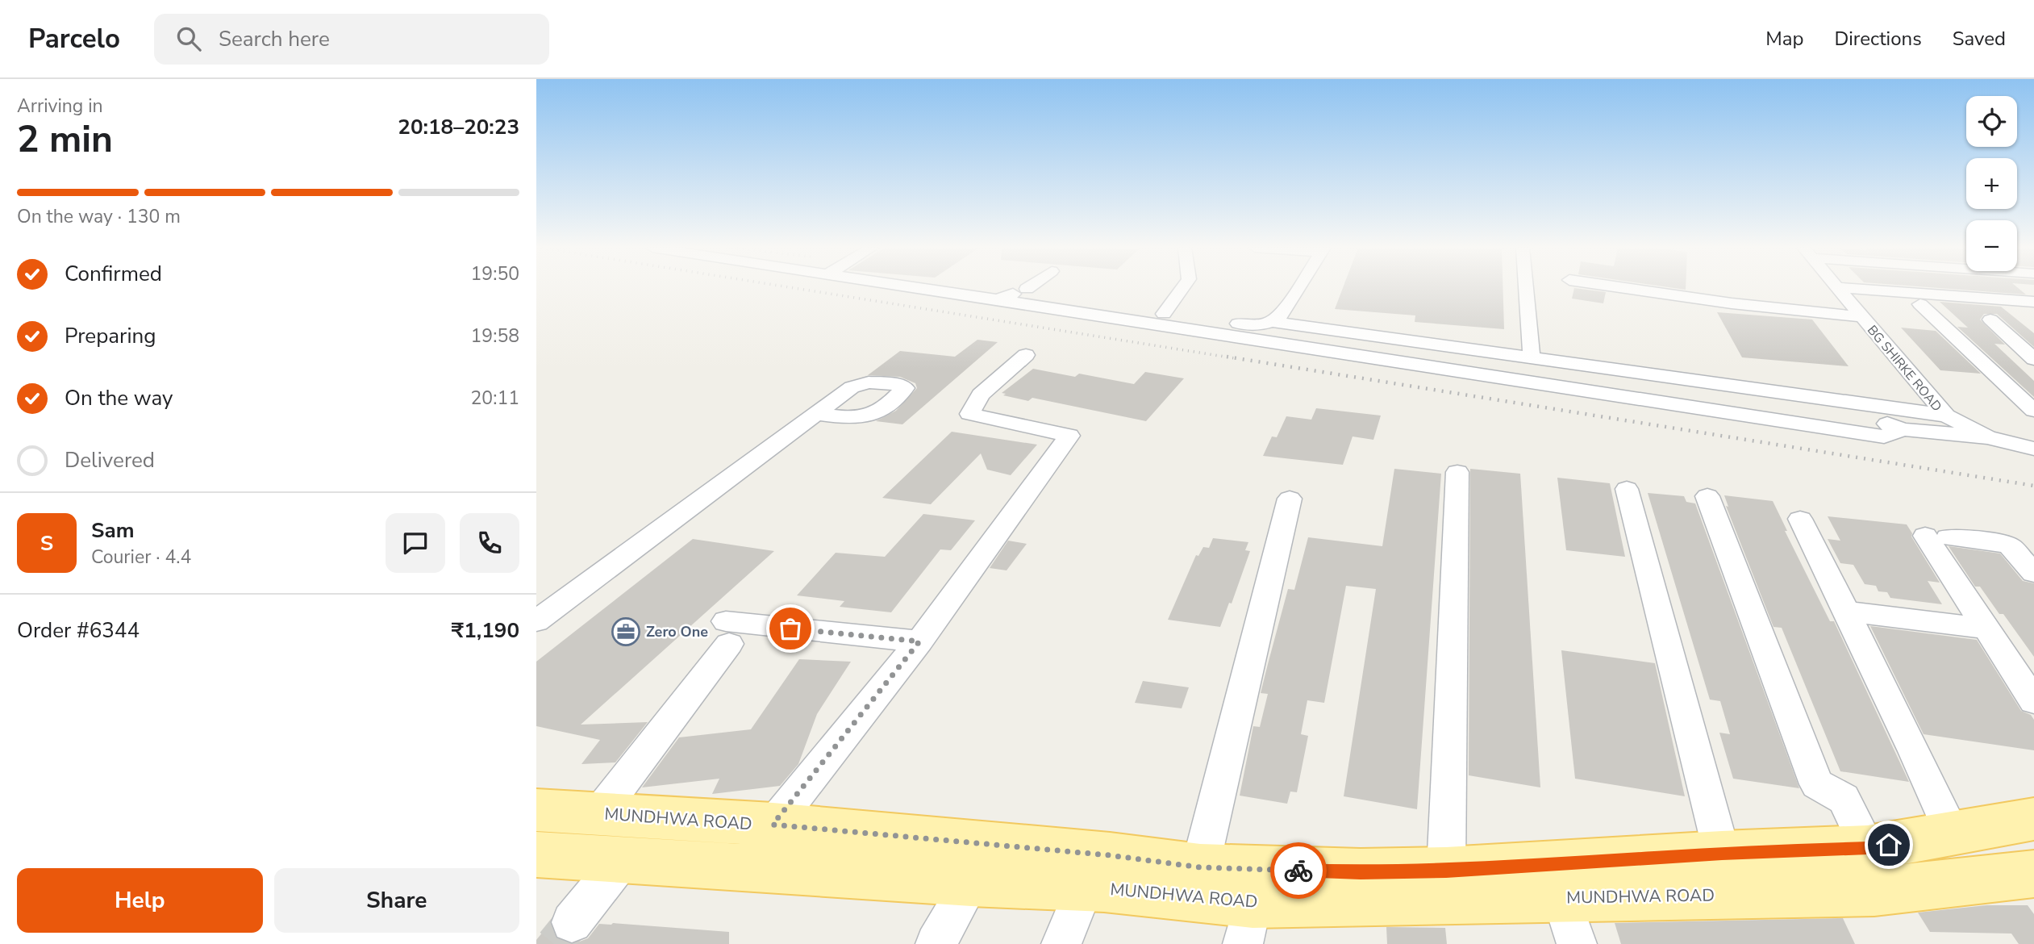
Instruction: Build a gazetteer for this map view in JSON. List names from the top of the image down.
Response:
{
  "streets": {
    "main road": ["MUNDHWA ROAD"],
    "street": ["BG SHIRKE ROAD"]
  },
  "places": {
    "office": ["Zero One"]
  },
  "page": {
    "header": "Parcelo",
    "search": "Search here",
    "nav": ["Map", "Directions", "Saved"],
    "heading": ["2 min", "Arriving in", "20:18–20:23"],
    "panel": [
      "Sam",
      "Courier · 4.4",
      "Order #6344",
      "₹1,190"
    ],
    "map_buttons": ["+", "−"],
    "bar": "On the way · 130 m",
    "list": [
      ["Confirmed", "19:50"],
      ["Preparing", "19:58"],
      ["On the way", "20:11"],
      "Delivered"
    ],
    "round": "S",
    "buttons": ["Help", "Share"]
  }
}
